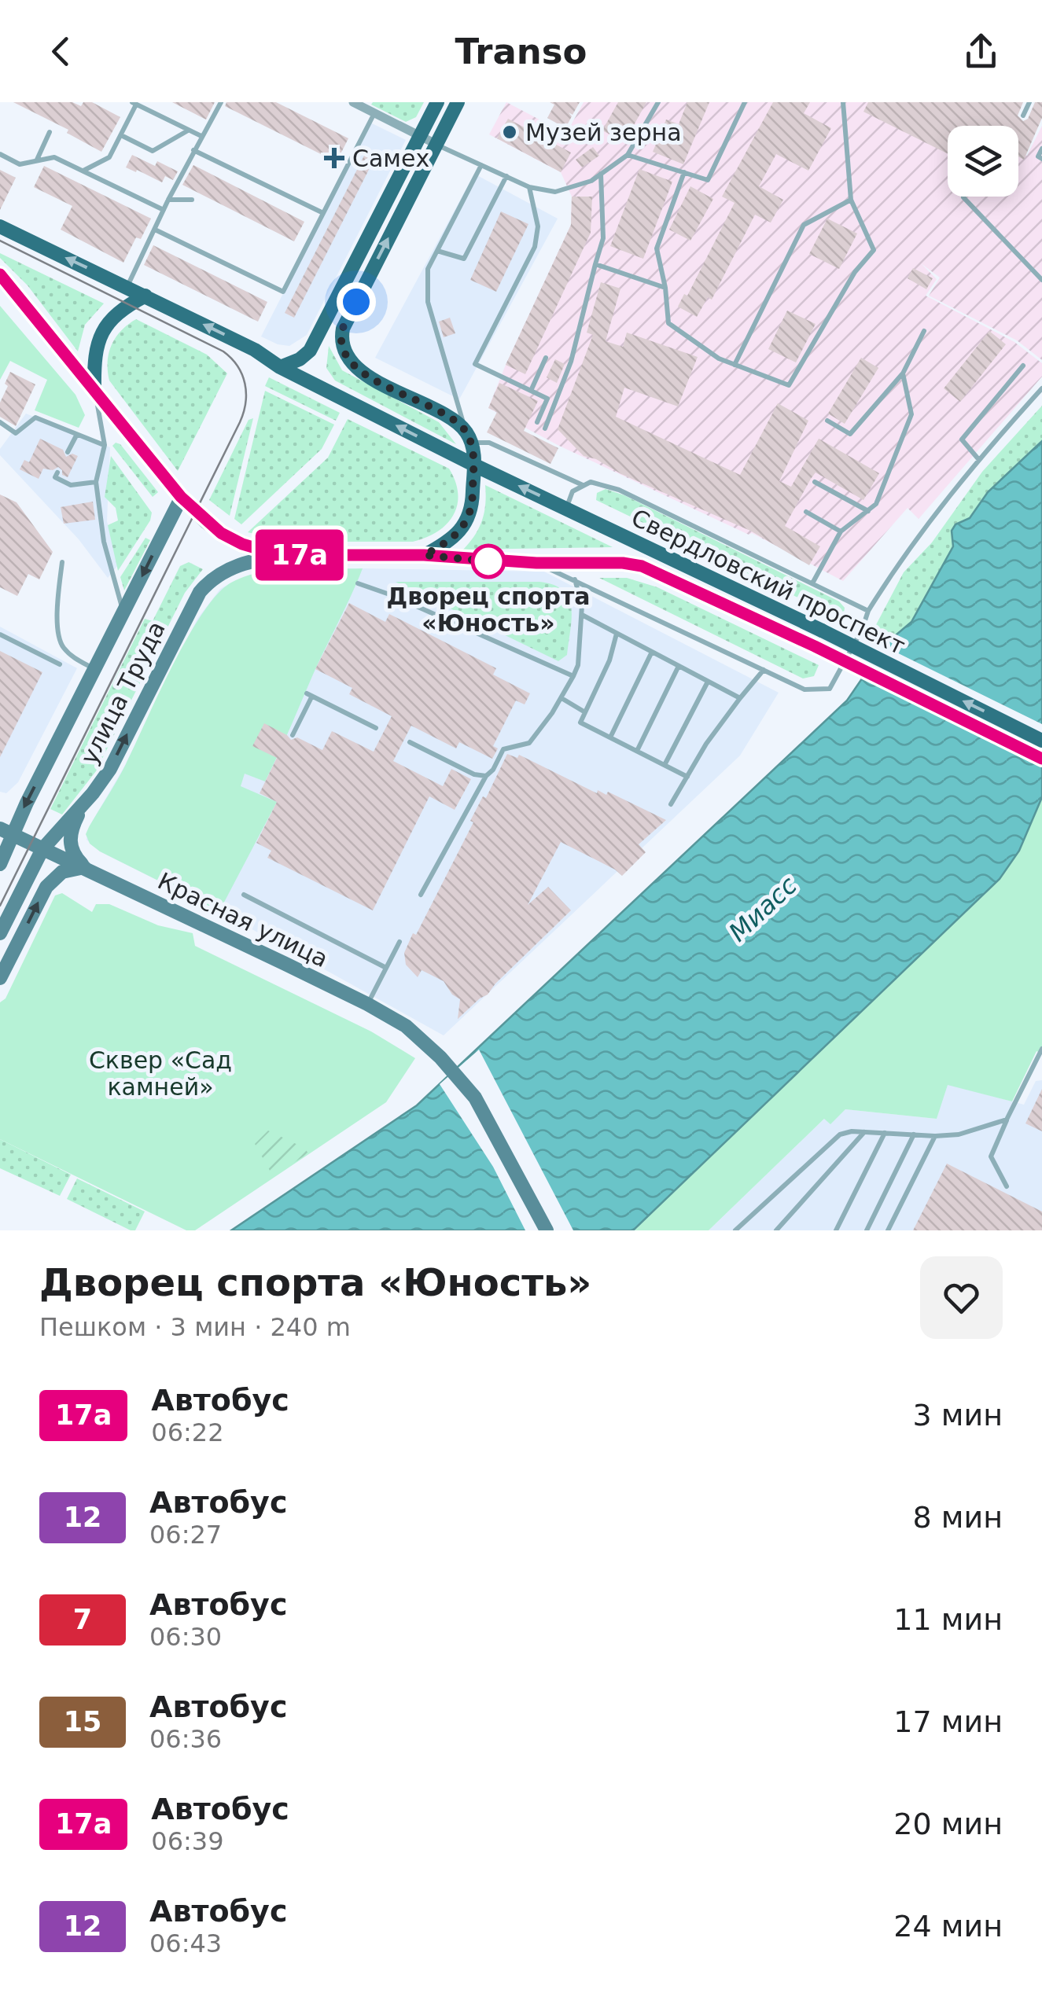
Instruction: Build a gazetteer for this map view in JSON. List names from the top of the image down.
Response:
{
  "streets": {
    "main road": ["Свердловский проспект", "улица Труда", "Красная улица"]
  },
  "crossings": [
    ["Свердловский проспект", "улица Труда"],
    ["улица Труда", "Красная улица"]
  ],
  "water": ["Миасс"],
  "parks": ["Сквер «Сад камней»"],
  "places": {
    "other": ["Музей зерна", "Дворец спорта «Юность»"],
    "health": ["Самех"]
  },
  "lines": ["bus line 17a"],
  "page": {
    "header": "Transo",
    "on_map": "17a",
    "heading": ["Дворец спорта «Юность»", "Пешком · 3 мин · 240 m"],
    "list": [
      {
        "mark": "17a",
        "name": "Автобус",
        "note": "06:22",
        "value": "3 мин"
      },
      {
        "mark": "12",
        "name": "Автобус",
        "note": "06:27",
        "value": "8 мин"
      },
      {
        "mark": "7",
        "name": "Автобус",
        "note": "06:30",
        "value": "11 мин"
      },
      {
        "mark": "15",
        "name": "Автобус",
        "note": "06:36",
        "value": "17 мин"
      },
      {
        "mark": "17a",
        "name": "Автобус",
        "note": "06:39",
        "value": "20 мин"
      },
      {
        "mark": "12",
        "name": "Автобус",
        "note": "06:43",
        "value": "24 мин"
      }
    ]
  }
}
